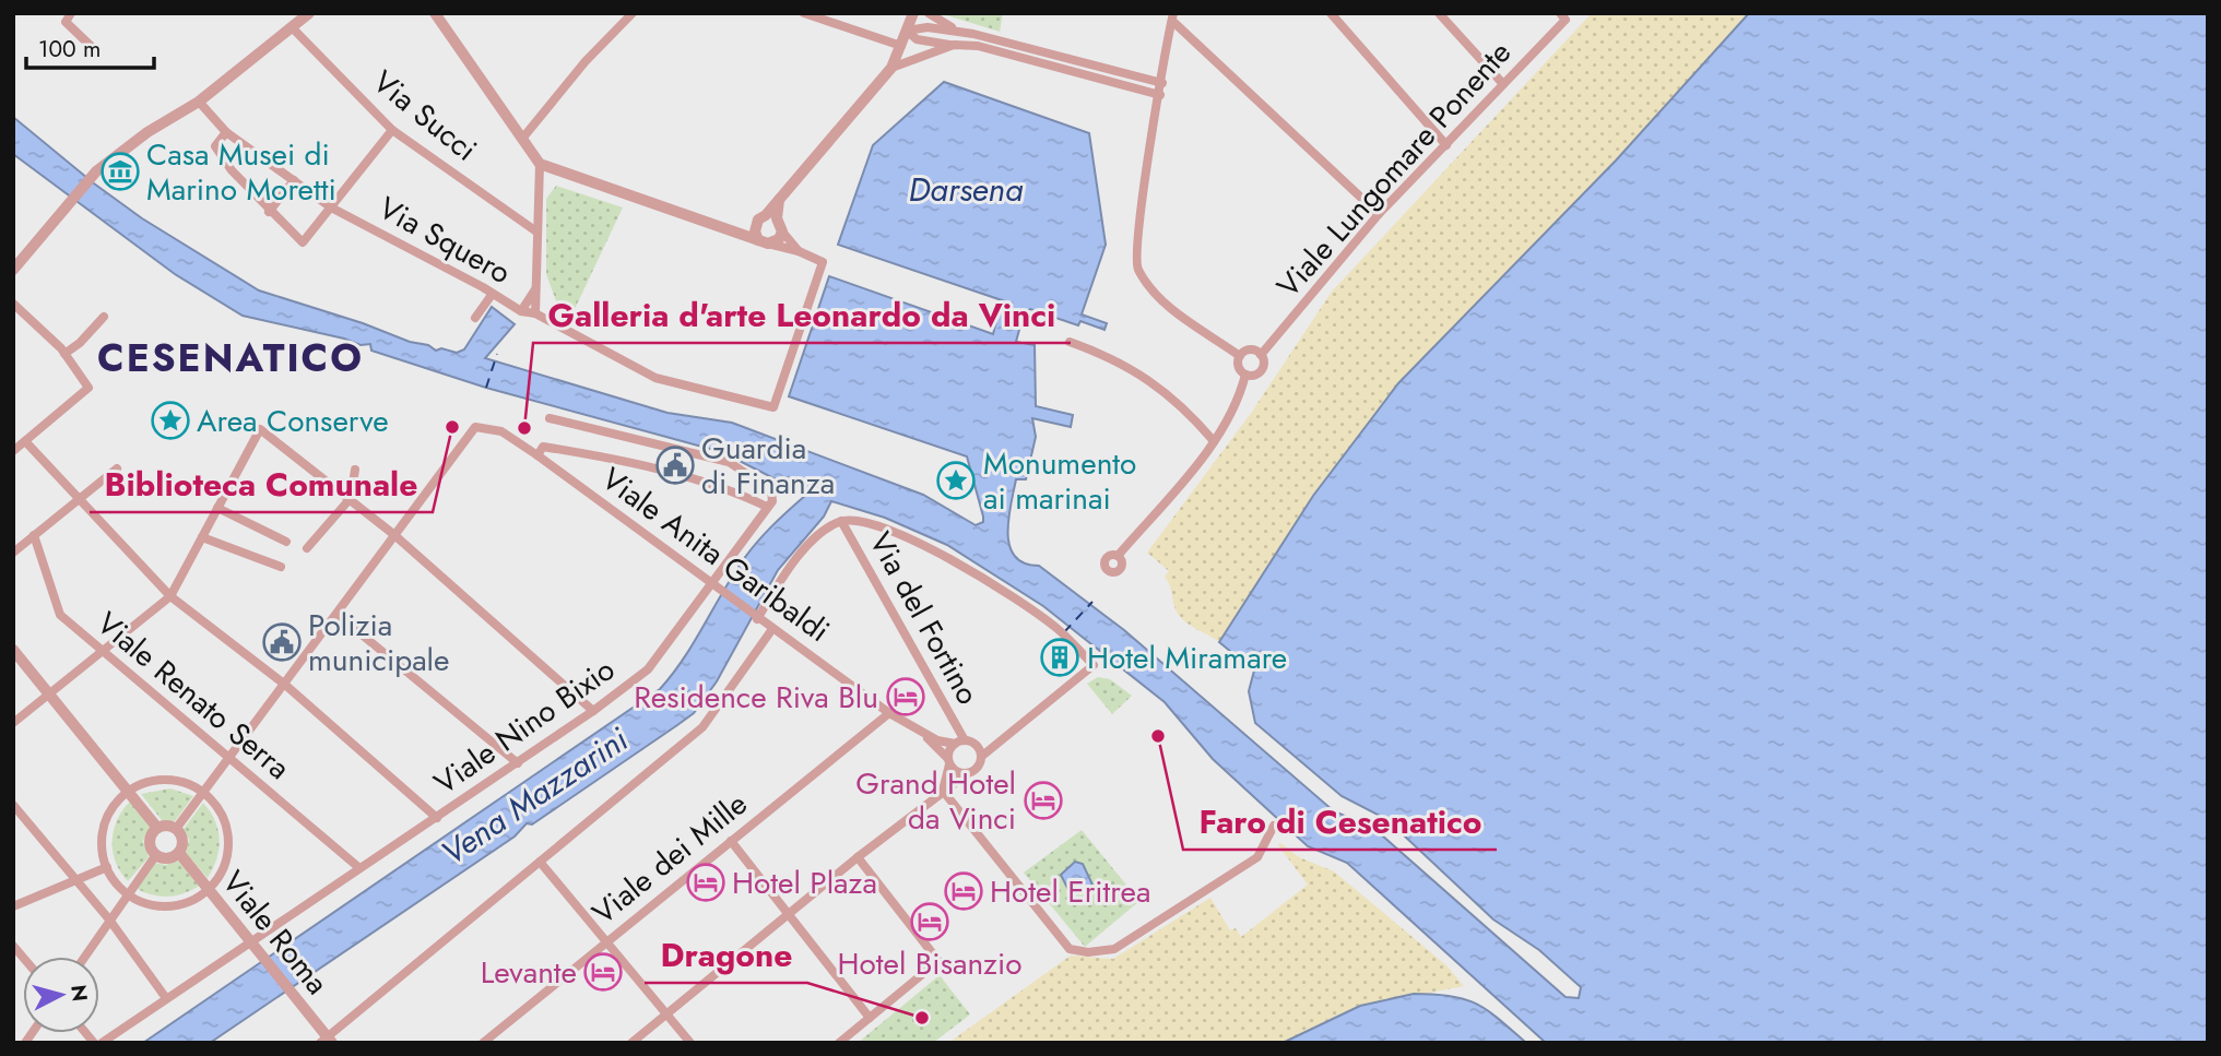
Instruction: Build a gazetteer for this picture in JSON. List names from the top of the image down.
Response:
{
  "streets": {
    "street": [
      "Via Succi",
      "Viale Lungomare Ponente",
      "Via Squero",
      "Viale Anita Garibaldi",
      "Via del Fortino",
      "Viale Renato Serra",
      "Viale Nino Bixio",
      "Viale dei Mille",
      "Viale Roma"
    ]
  },
  "crossings": [
    ["Viale Anita Garibaldi", "Via del Fortino"],
    ["Viale Anita Garibaldi", "Viale Nino Bixio"],
    ["Viale Anita Garibaldi", "Viale dei Mille"],
    ["Viale Renato Serra", "Viale Nino Bixio"],
    ["Viale Nino Bixio", "Viale Roma"]
  ],
  "districts": ["CESENATICO"],
  "water": ["Darsena", "Vena Mazzarini"],
  "places": {
    "museum": ["Casa Musei di Marino Moretti"],
    "place": ["Area Conserve", "Monumento ai marinai"],
    "other": [
      "Biblioteca Comunale",
      "Galleria d'arte Leonardo da Vinci",
      "Faro di Cesenatico",
      "Dragone"
    ],
    "public building": ["Guardia di Finanza", "Polizia municipale"],
    "building": ["Hotel Miramare"],
    "hotel": [
      "Residence Riva Blu",
      "Grand Hotel da Vinci",
      "Hotel Plaza",
      "Hotel Eritrea",
      "Hotel Bisanzio",
      "Levante"
    ]
  },
  "scale_bar": "100 m",
  "north": "right"
}
